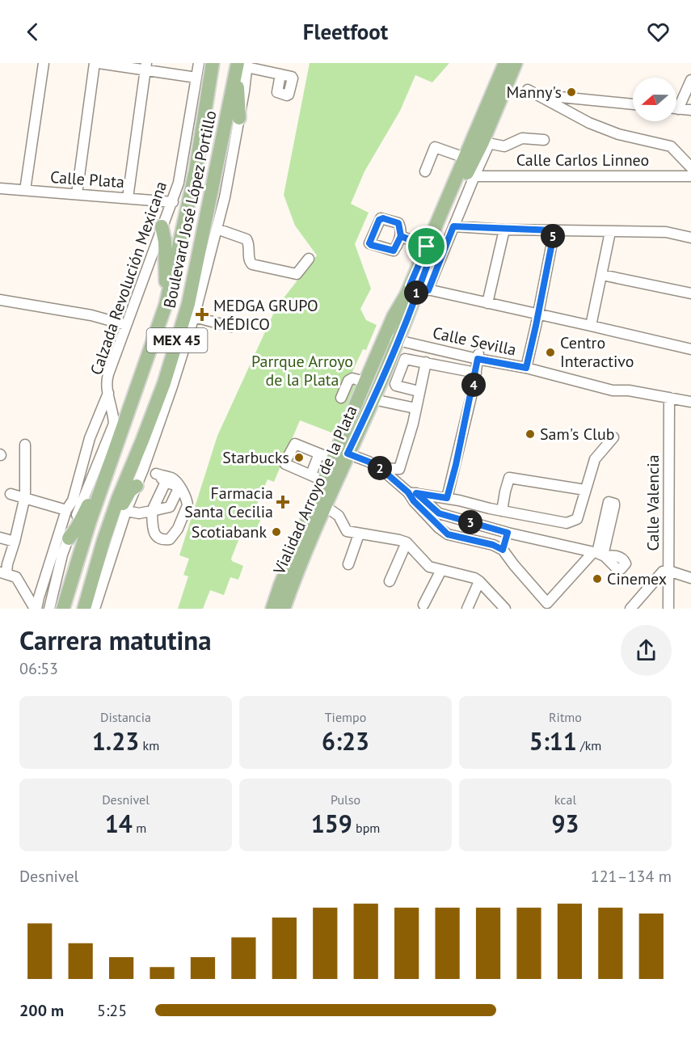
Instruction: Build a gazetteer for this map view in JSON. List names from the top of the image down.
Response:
{
  "streets": {
    "main road": ["Boulevard José López Portillo", "MEX 45", "Vialidad Arroyo de la Plata"],
    "street": [
      "Calle Carlos Linneo",
      "Calle Plata",
      "Calzada Revolución Mexicana",
      "Calle Sevilla",
      "Calle Valencia"
    ]
  },
  "crossings": [
    ["Calle Plata", "Calzada Revolución Mexicana"],
    ["Calle Sevilla", "Vialidad Arroyo de la Plata"],
    ["Calle Sevilla", "Calle Valencia"]
  ],
  "parks": ["Parrque Arroyo de la Plata"],
  "places": {
    "other": [
      "Manny's",
      "Centro Interactivo",
      "Sam's Club",
      "Starbucks",
      "Scotiabank",
      "Cinemex"
    ],
    "health": ["MEDGA GRUPO MÉDICO", "Farmacia Santa Cecilia"]
  },
  "north": "left",
  "page": {
    "header": "Fleetfoot",
    "pins": [
      "5",
      "1",
      "4",
      "2",
      "3"
    ],
    "heading": ["Carrera matutina", "06:53"],
    "stats": [
      ["Distancia", "1.23 km"],
      ["Tiempo", "6:23"],
      ["Ritmo", "5:11 /km"],
      ["Desnivel", "14 m"],
      ["Pulso", "159 bpm"],
      ["kcal", "93"]
    ],
    "chart": ["Desnivel", "121–134 m"],
    "list": [
      {
        "name": "200 m",
        "note": "5:25"
      }
    ]
  }
}
